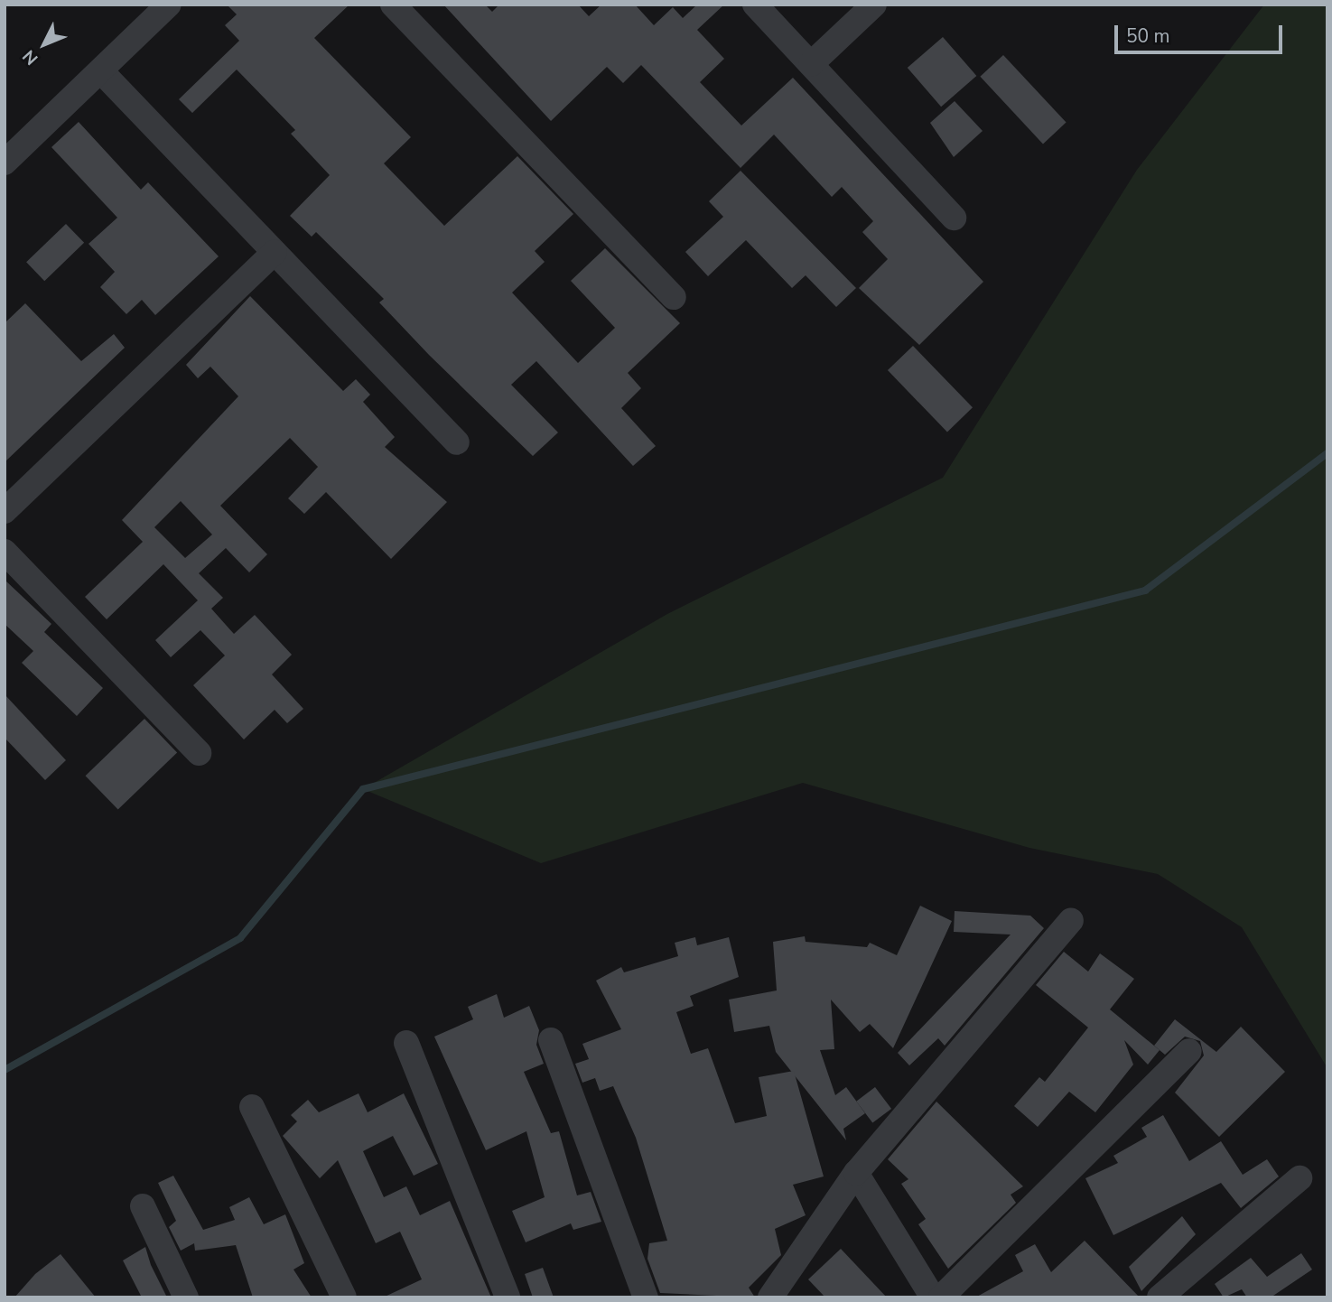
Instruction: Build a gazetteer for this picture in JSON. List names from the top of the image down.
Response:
{
  "scale_bar": "50 m",
  "north": "bottom left"
}
